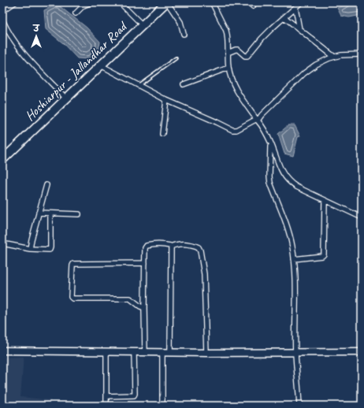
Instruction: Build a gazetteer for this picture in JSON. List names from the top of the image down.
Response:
{
  "streets": {
    "highway": ["Hoshiarpur - Jallandhar Road"]
  },
  "north": "top"
}
